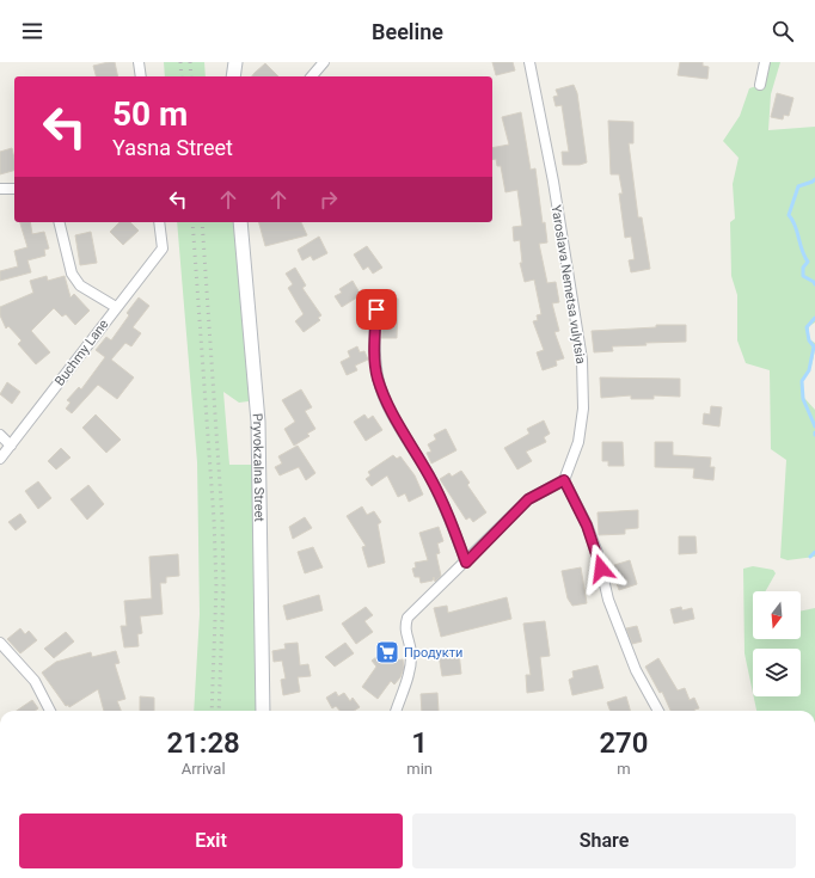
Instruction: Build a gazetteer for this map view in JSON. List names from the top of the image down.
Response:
{
  "streets": {
    "street": ["Yaroslava Nemetsa vulytsia", "Buchmy Lane", "Pryvokzalna Street"]
  },
  "places": {
    "supermarket": ["Продукти"]
  },
  "north": "bottom",
  "page": {
    "header": "Beeline",
    "turn": ["50 m", "Yasna Street"],
    "eta": [
      "21:28",
      "Arrival",
      "1",
      "min",
      "270",
      "m"
    ],
    "buttons": ["Exit", "Share"]
  }
}
